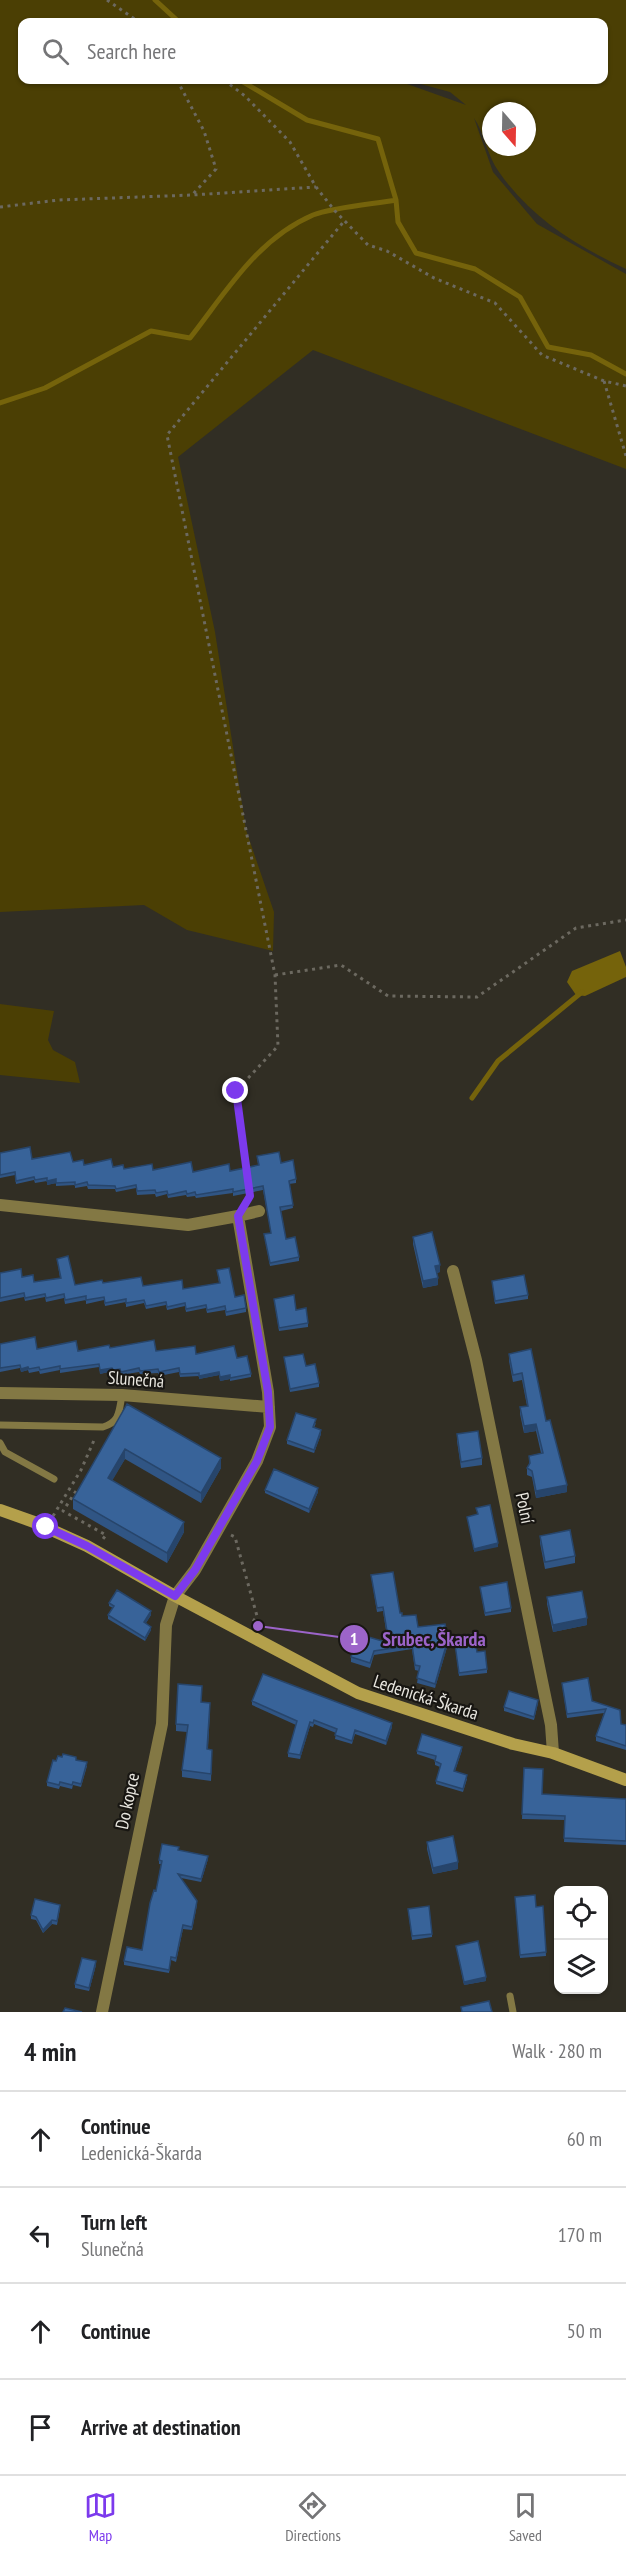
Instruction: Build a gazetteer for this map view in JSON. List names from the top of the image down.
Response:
{
  "streets": {
    "main road": ["Ledenická-Škarda"],
    "street": ["Slunečná", "Polní", "Do kopce"]
  },
  "crossings": [
    ["Polní", "Ledenická-Škarda"],
    ["Ledenická-Škarda", "Do kopce"]
  ],
  "places": ["Srubec, Škarda"],
  "north": "bottom",
  "page": {
    "search": "Search here",
    "heading": ["4 min", "Walk · 280 m"],
    "list": [
      ["Continue", "Ledenická-Škarda", "60 m"],
      ["Turn left", "Slunečná", "170 m"],
      ["Continue", "50 m"],
      "Arrive at destination"
    ],
    "nav": ["Map", "Directions", "Saved"]
  }
}
